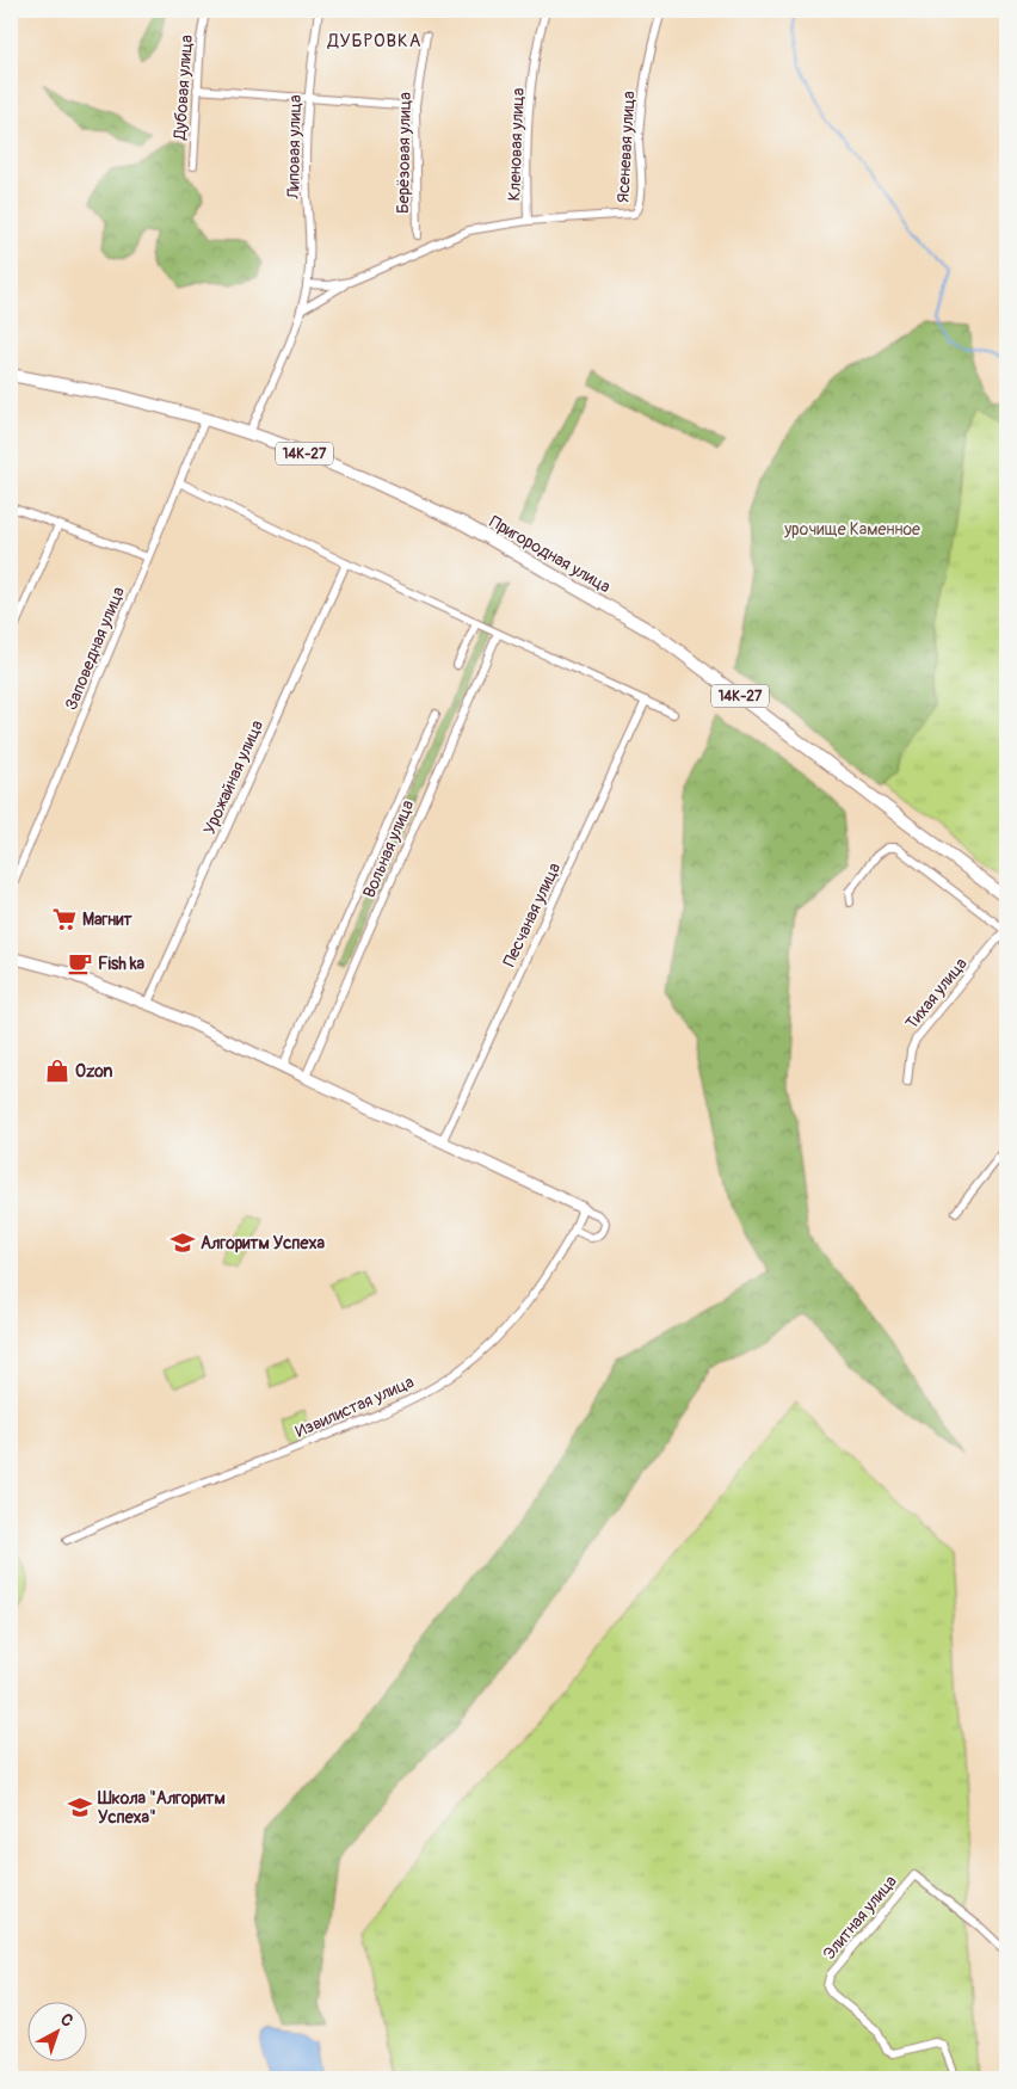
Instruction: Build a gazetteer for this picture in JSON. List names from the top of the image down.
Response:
{
  "streets": {
    "main road": ["14К-27", "Пригородная улица"],
    "street": [
      "Дубовая улица",
      "Кленовая улица",
      "Липовая улица",
      "Ясеневая улица",
      "Берёзовая улица",
      "Заповедная улица",
      "Урожайная улица",
      "Вольная улица",
      "Песчаная улица",
      "Тихая улица",
      "Извилистая улица",
      "Элитная улица"
    ]
  },
  "crossings": [
    ["Кленовая улица", "Ясеневая улица"],
    ["Липовая улица", "Пригородная улица"],
    ["Пригородная улица", "Заповедная улица"]
  ],
  "districts": ["ДУБРОВКА"],
  "parks": ["урочище Каменное"],
  "places": {
    "supermarket": ["Магнит"],
    "cafe": ["Fish ka"],
    "shop": ["Ozon"],
    "school or university": ["Алгоритм Успеха", "Школа \"Алгоритм Успеха\""]
  },
  "north": "top right"
}
